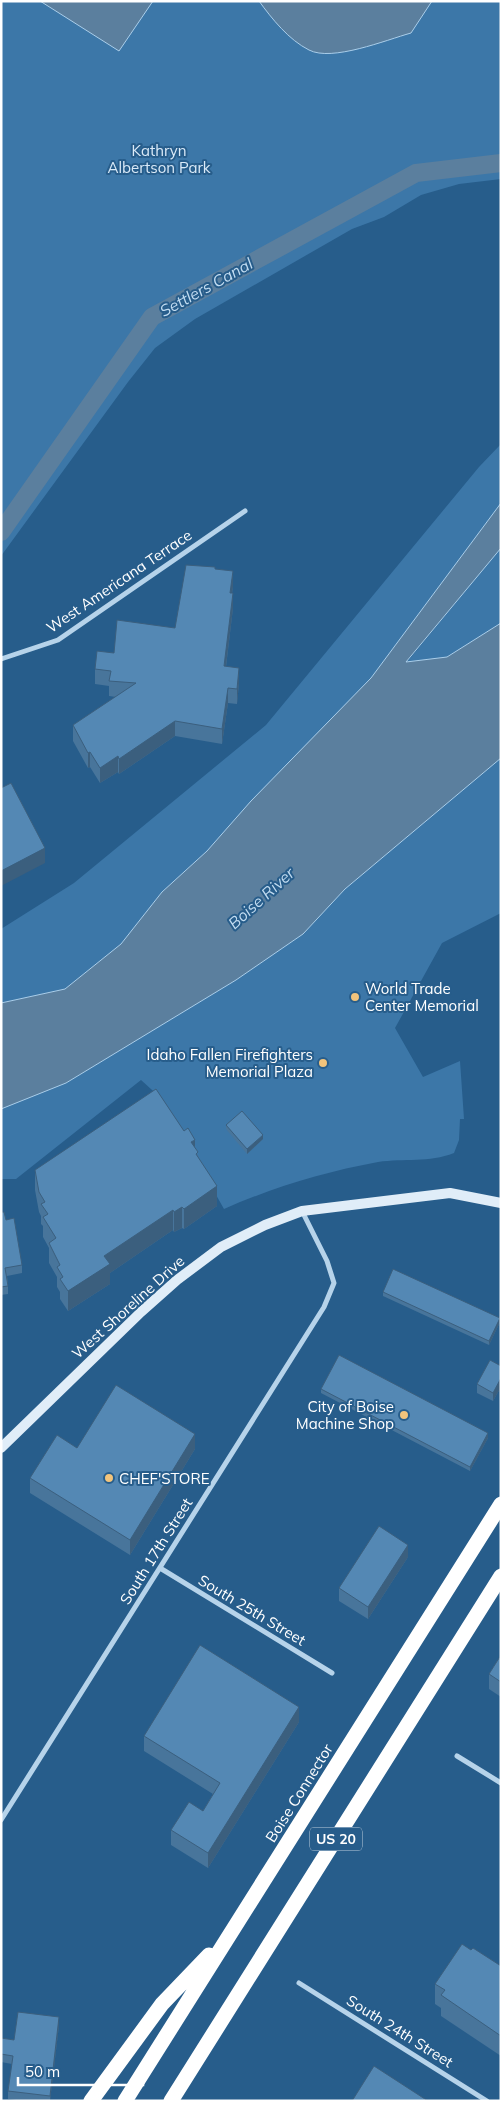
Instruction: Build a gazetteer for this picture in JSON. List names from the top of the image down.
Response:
{
  "streets": {
    "highway": ["Boise Connector", "US 20"],
    "main road": ["West Shoreline Drive"],
    "street": [
      "West Americana Terrace",
      "South 17th Street",
      "South 25th Street",
      "South 24th Street"
    ]
  },
  "crossings": [
    ["West Shoreline Drive", "South 17th Street"],
    ["South 17th Street", "South 25th Street"]
  ],
  "water": ["Settlers Canal", "Boise River"],
  "parks": ["Kathryn Albertson Park"],
  "places": [
    "World Trade Center Memorial",
    "Idaho Fallen Firefighters Memorial Plaza",
    "City of Boise Machine Shop",
    "CHEF'STORE"
  ],
  "scale_bar": "50 m"
}
